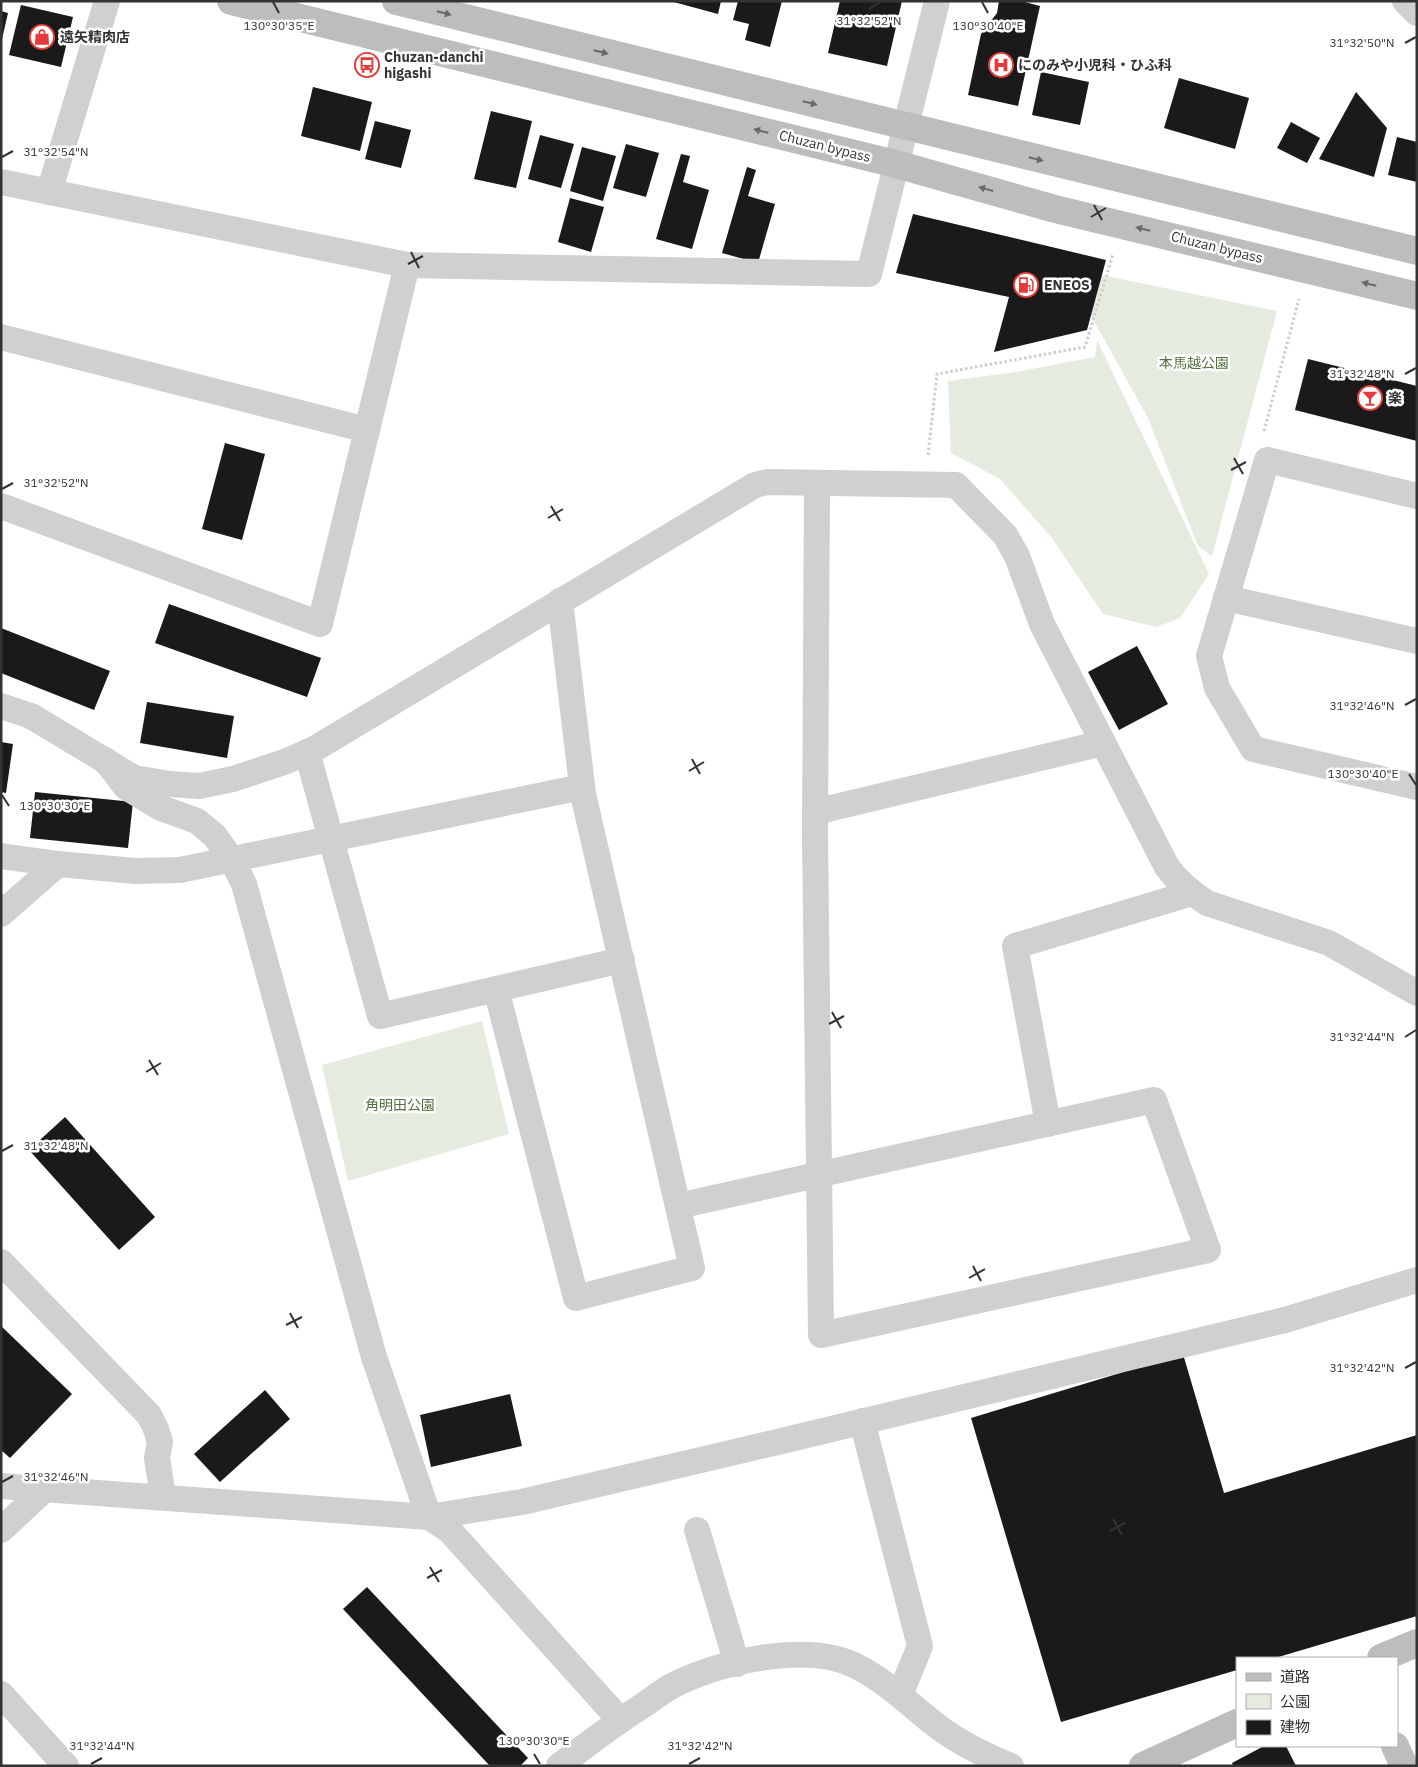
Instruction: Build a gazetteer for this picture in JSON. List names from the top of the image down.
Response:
{
  "streets": {
    "street": ["Chuzan bypass"]
  },
  "parks": ["本馬越公園", "角明田公園"],
  "places": {
    "shop": ["遠矢精肉店"],
    "bus stop": ["Chuzan-danchi higashi"],
    "hospital": ["にのみや小児科・ひふ科"],
    "fuel station": ["ENEOS"],
    "bar": ["楽"]
  },
  "legend": ["道路", "公園", "建物"],
  "coordinates": [
    "31°32'52\"N",
    "130°30'35\"E",
    "130°30'40\"E",
    "31°32'50\"N",
    "31°32'54\"N",
    "31°32'48\"N",
    "31°32'46\"N",
    "130°30'30\"E",
    "31°32'44\"N",
    "31°32'42\"N"
  ]
}
